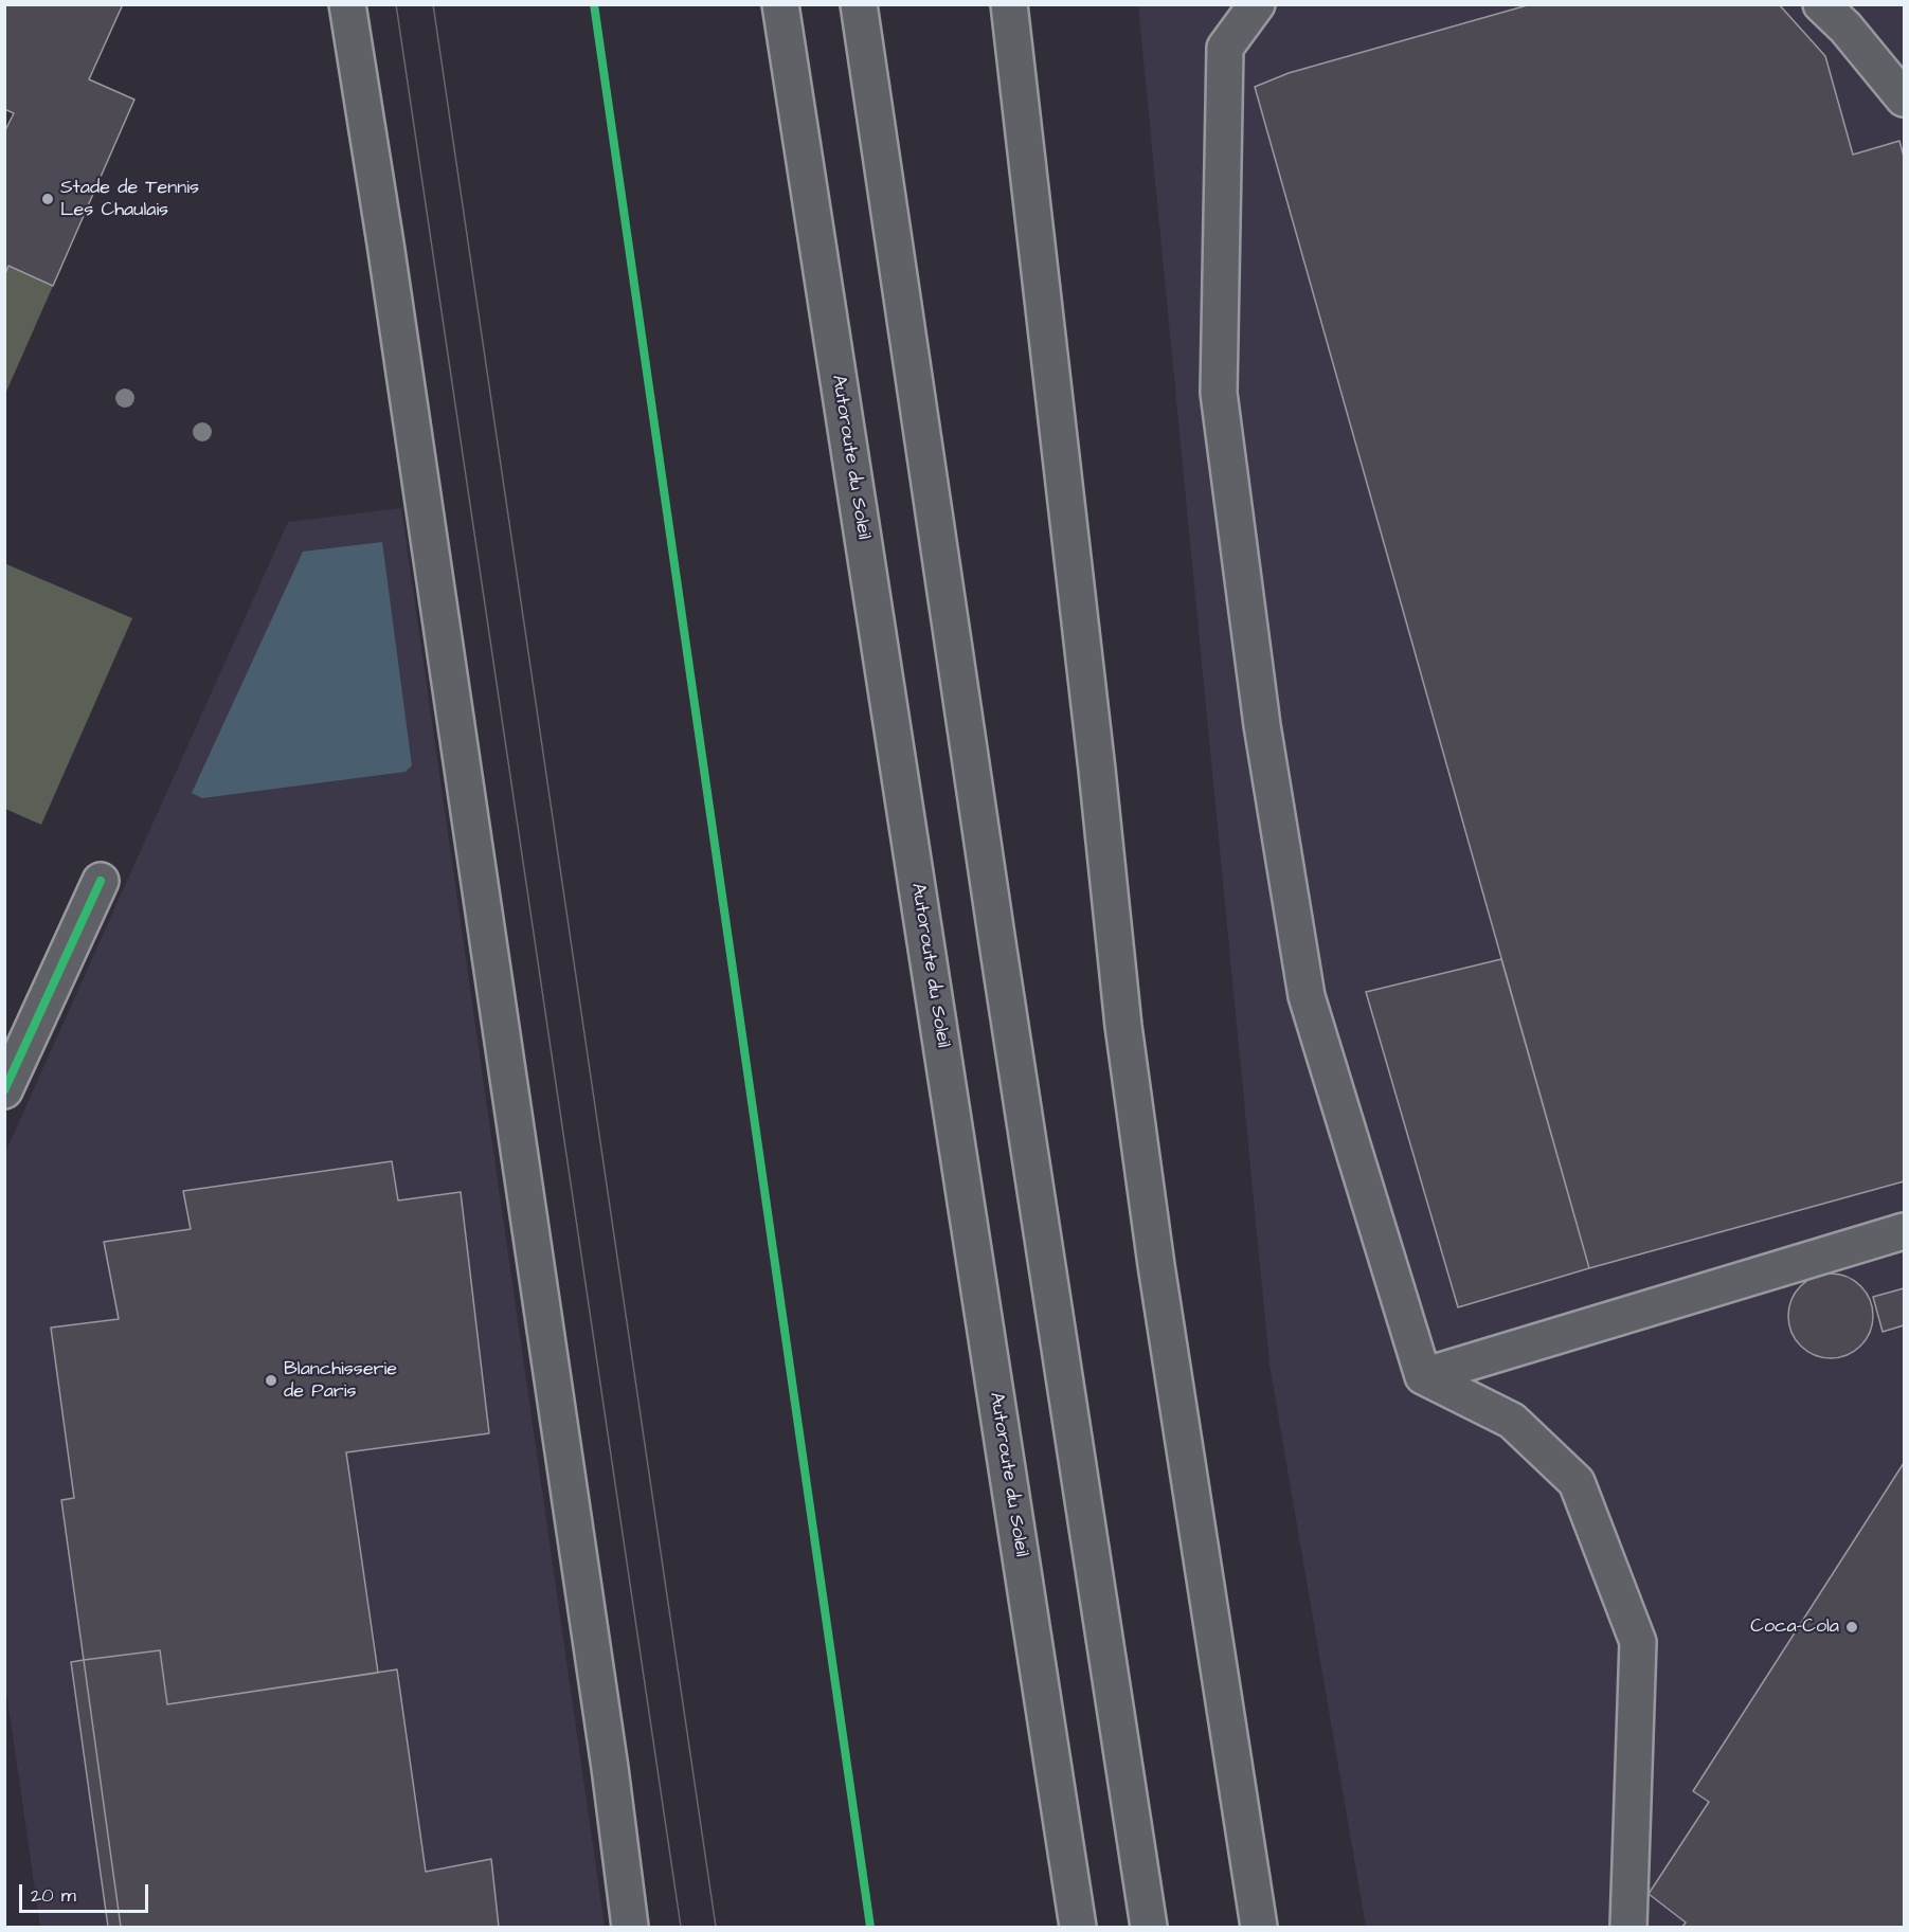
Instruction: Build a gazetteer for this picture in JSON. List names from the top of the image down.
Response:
{
  "streets": {
    "main road": ["Autoroute du Soleil"]
  },
  "places": ["Stade de Tennis Les Chaulais", "Blanchisserie de Paris", "Coca-Cola"],
  "scale_bar": "20 m"
}
